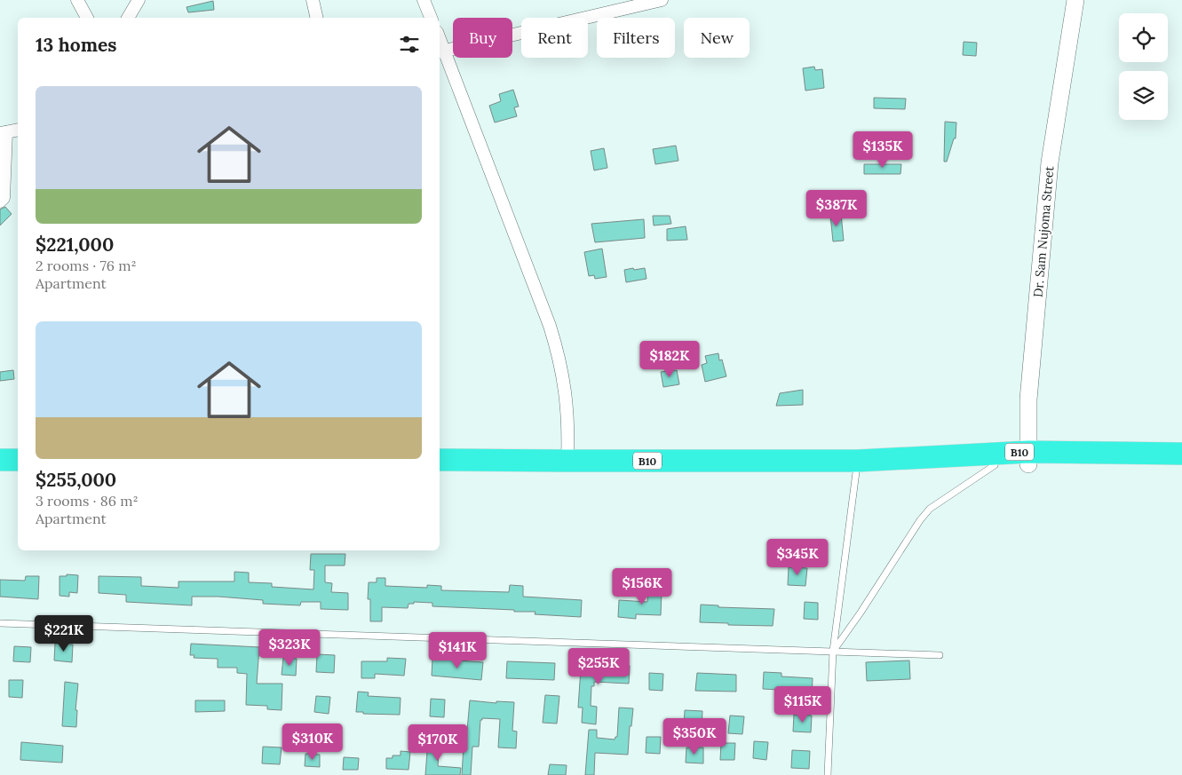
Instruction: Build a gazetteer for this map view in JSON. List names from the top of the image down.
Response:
{
  "streets": {
    "highway": ["B10"],
    "street": ["Dr. Sam Nujoma Street"]
  },
  "crossings": [
    ["Dr. Sam Nujoma Street", "B10"]
  ],
  "page": {
    "chip": [
      "Buy",
      "Rent",
      "Filters",
      "New"
    ],
    "heading": "13 homes",
    "list": [
      {
        "name": "$221,000",
        "note": "2 rooms · 76 m² · Apartment"
      },
      {
        "name": "$255,000",
        "note": "3 rooms · 86 m² · Apartment"
      }
    ],
    "price": [
      "$135K",
      "$387K",
      "$182K",
      "$345K",
      "$156K",
      "$221K",
      "$323K",
      "$141K",
      "$255K",
      "$115K",
      "$350K",
      "$310K",
      "$170K"
    ]
  }
}
